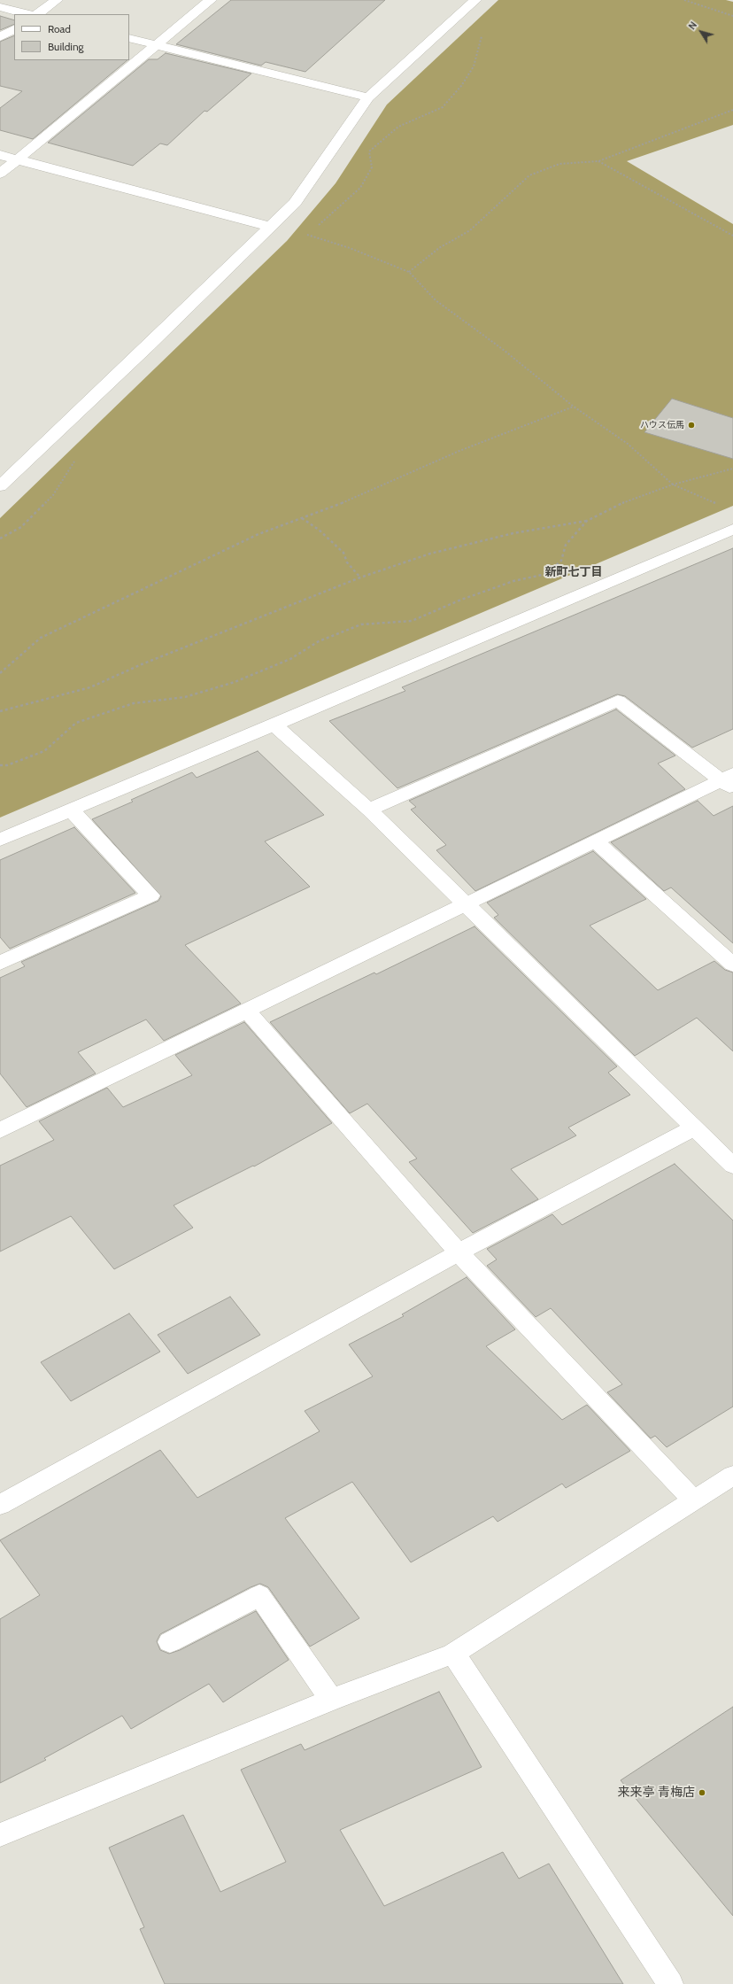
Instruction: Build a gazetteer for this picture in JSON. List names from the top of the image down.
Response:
{
  "districts": ["新町七丁目"],
  "places": ["ハウス伝馬", "来来亭 青梅店"],
  "legend": ["Road", "Building"],
  "north": "top left"
}
